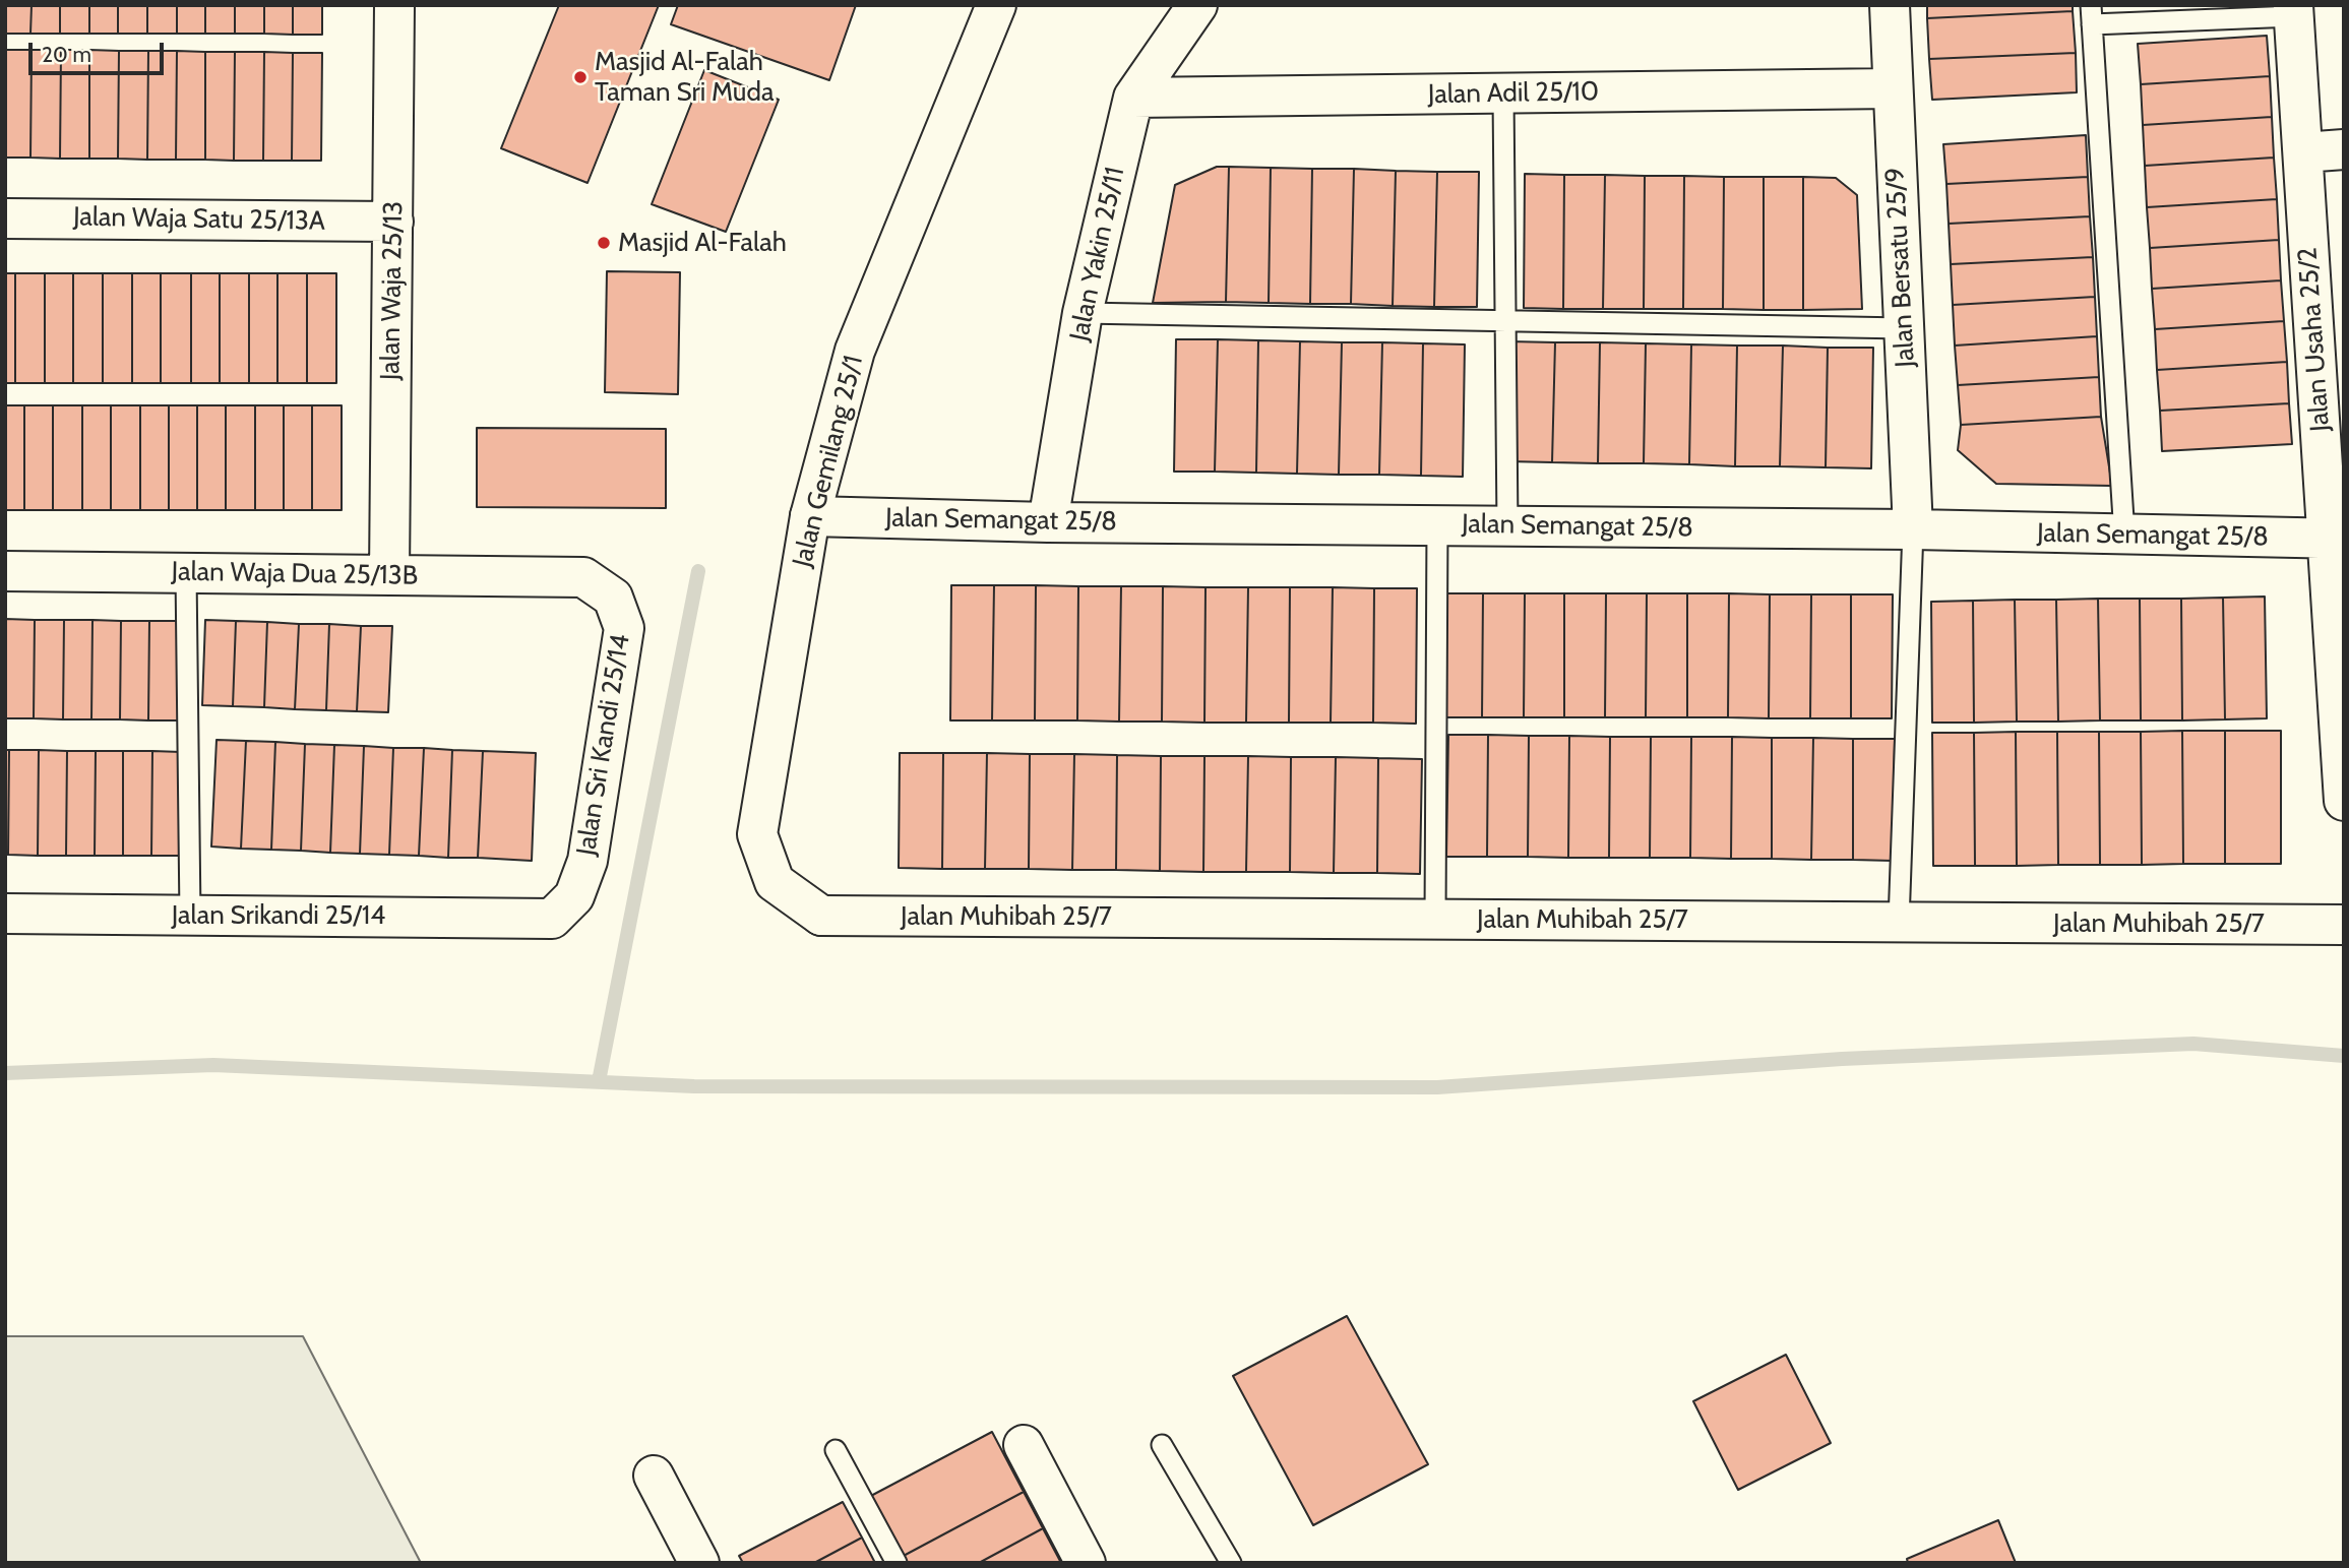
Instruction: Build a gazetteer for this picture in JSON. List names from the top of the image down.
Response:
{
  "streets": {
    "street": [
      "Jalan Adil 25/10",
      "Jalan Waja Satu 25/13A",
      "Jalan Yakin 25/11",
      "Jalan Bersatu 25/9",
      "Jalan Waja 25/13",
      "Jalan Usaha 25/2",
      "Jalan Gemilang 25/1",
      "Jalan Semangat 25/8",
      "Jalan Waja Dua 25/13B",
      "Jalan Sri Kandi 25/14",
      "Jalan Srikandi 25/14",
      "Jalan Muhibah 25/7"
    ]
  },
  "crossings": [
    ["Jalan Adil 25/10", "Jalan Yakin 25/11"],
    ["Jalan Adil 25/10", "Jalan Bersatu 25/9"],
    ["Jalan Waja Satu 25/13A", "Jalan Waja 25/13"],
    ["Jalan Yakin 25/11", "Jalan Semangat 25/8"],
    ["Jalan Bersatu 25/9", "Jalan Semangat 25/8"],
    ["Jalan Waja 25/13", "Jalan Waja Dua 25/13B"],
    ["Jalan Usaha 25/2", "Jalan Semangat 25/8"],
    ["Jalan Gemilang 25/1", "Jalan Semangat 25/8"],
    ["Jalan Gemilang 25/1", "Jalan Muhibah 25/7"],
    ["Jalan Waja Dua 25/13B", "Jalan Sri Kandi 25/14"],
    ["Jalan Sri Kandi 25/14", "Jalan Srikandi 25/14"]
  ],
  "places": ["Masjid Al-Falah Taman Sri Muda", "Masjid Al-Falah"],
  "scale_bar": "20 m"
}
